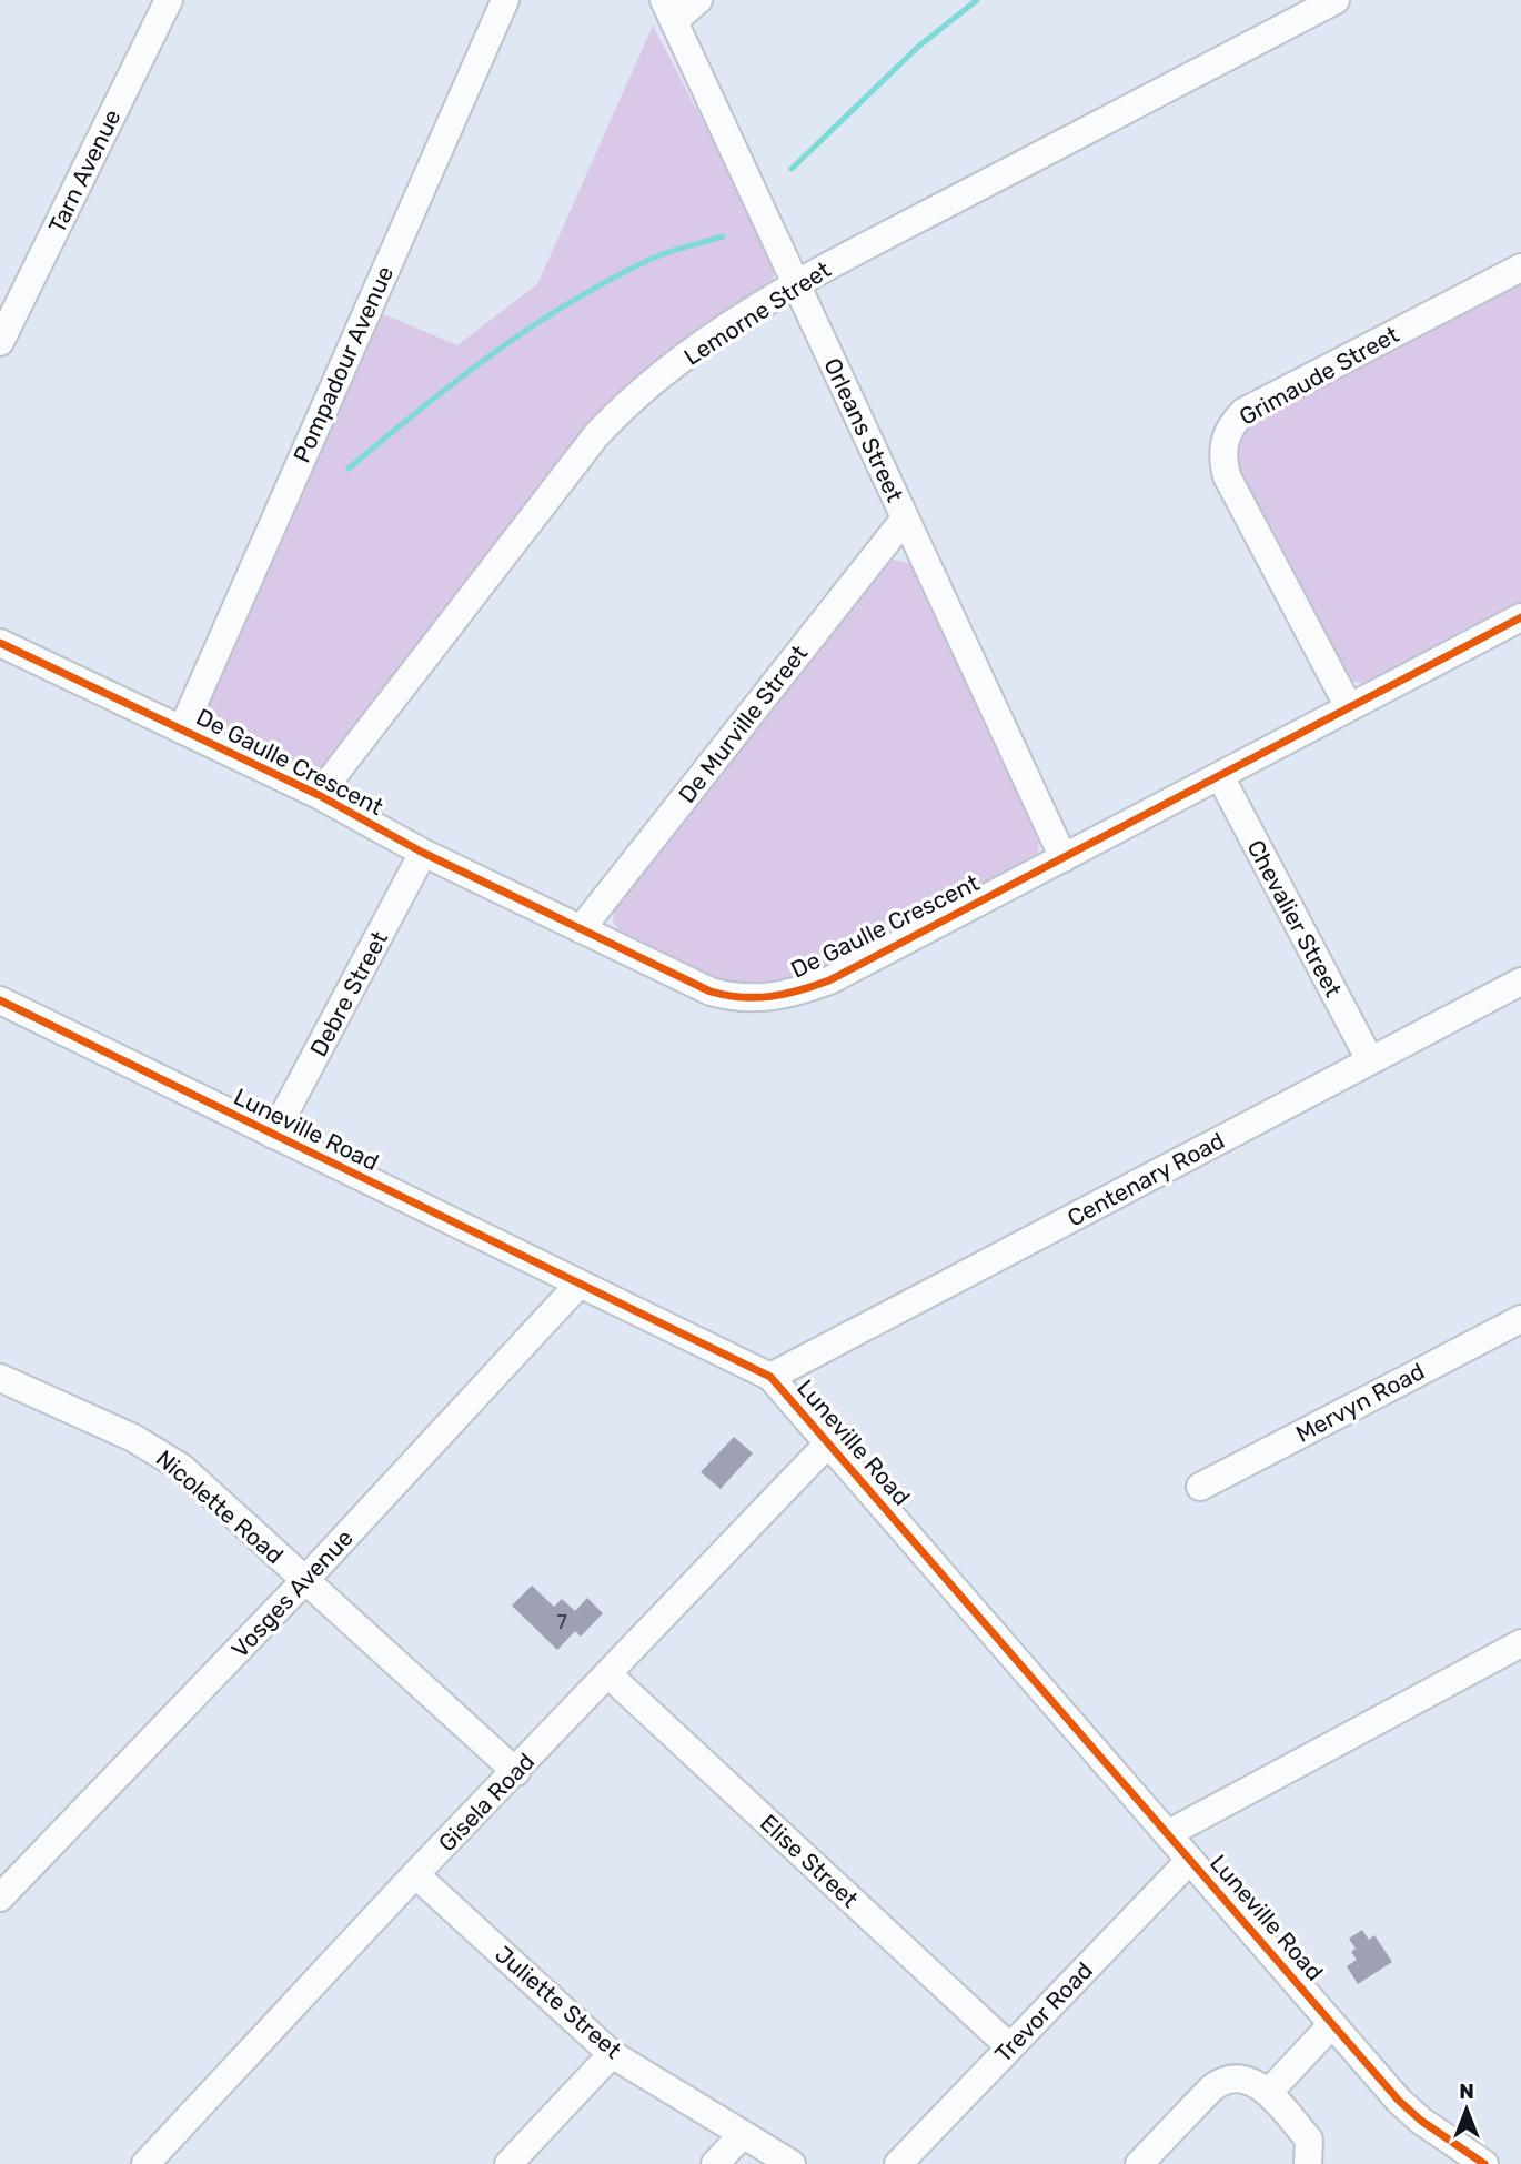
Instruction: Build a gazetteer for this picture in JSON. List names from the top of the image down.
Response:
{
  "streets": {
    "street": [
      "Tarn Avenue",
      "Lemorne Street",
      "Pompadour Avenue",
      "Grimaude Street",
      "Orleans Street",
      "De Murville Street",
      "De Gaulle Crescent",
      "Chevalier Street",
      "Debre Street",
      "Luneville Road",
      "Centenary Road",
      "Mervyn Road",
      "Nicolette Road",
      "Vosges Avenue",
      "Gisela Road",
      "Elise Street",
      "Juliette Street",
      "Trevor Road"
    ]
  },
  "crossings": [
    ["Lemorne Street", "Orleans Street"],
    ["Lemorne Street", "De Gaulle Crescent"],
    ["Pompadour Avenue", "De Gaulle Crescent"],
    ["Grimaude Street", "De Gaulle Crescent"],
    ["Orleans Street", "De Murville Street"],
    ["Orleans Street", "De Gaulle Crescent"],
    ["De Murville Street", "De Gaulle Crescent"],
    ["De Gaulle Crescent", "Chevalier Street"],
    ["De Gaulle Crescent", "Debre Street"],
    ["Chevalier Street", "Centenary Road"],
    ["Debre Street", "Luneville Road"],
    ["Luneville Road", "Centenary Road"],
    ["Luneville Road", "Vosges Avenue"],
    ["Luneville Road", "Gisela Road"],
    ["Luneville Road", "Trevor Road"],
    ["Nicolette Road", "Vosges Avenue"],
    ["Nicolette Road", "Gisela Road"],
    ["Gisela Road", "Elise Street"],
    ["Gisela Road", "Juliette Street"],
    ["Elise Street", "Trevor Road"]
  ],
  "house_numbers": ["7"],
  "north": "top"
}
